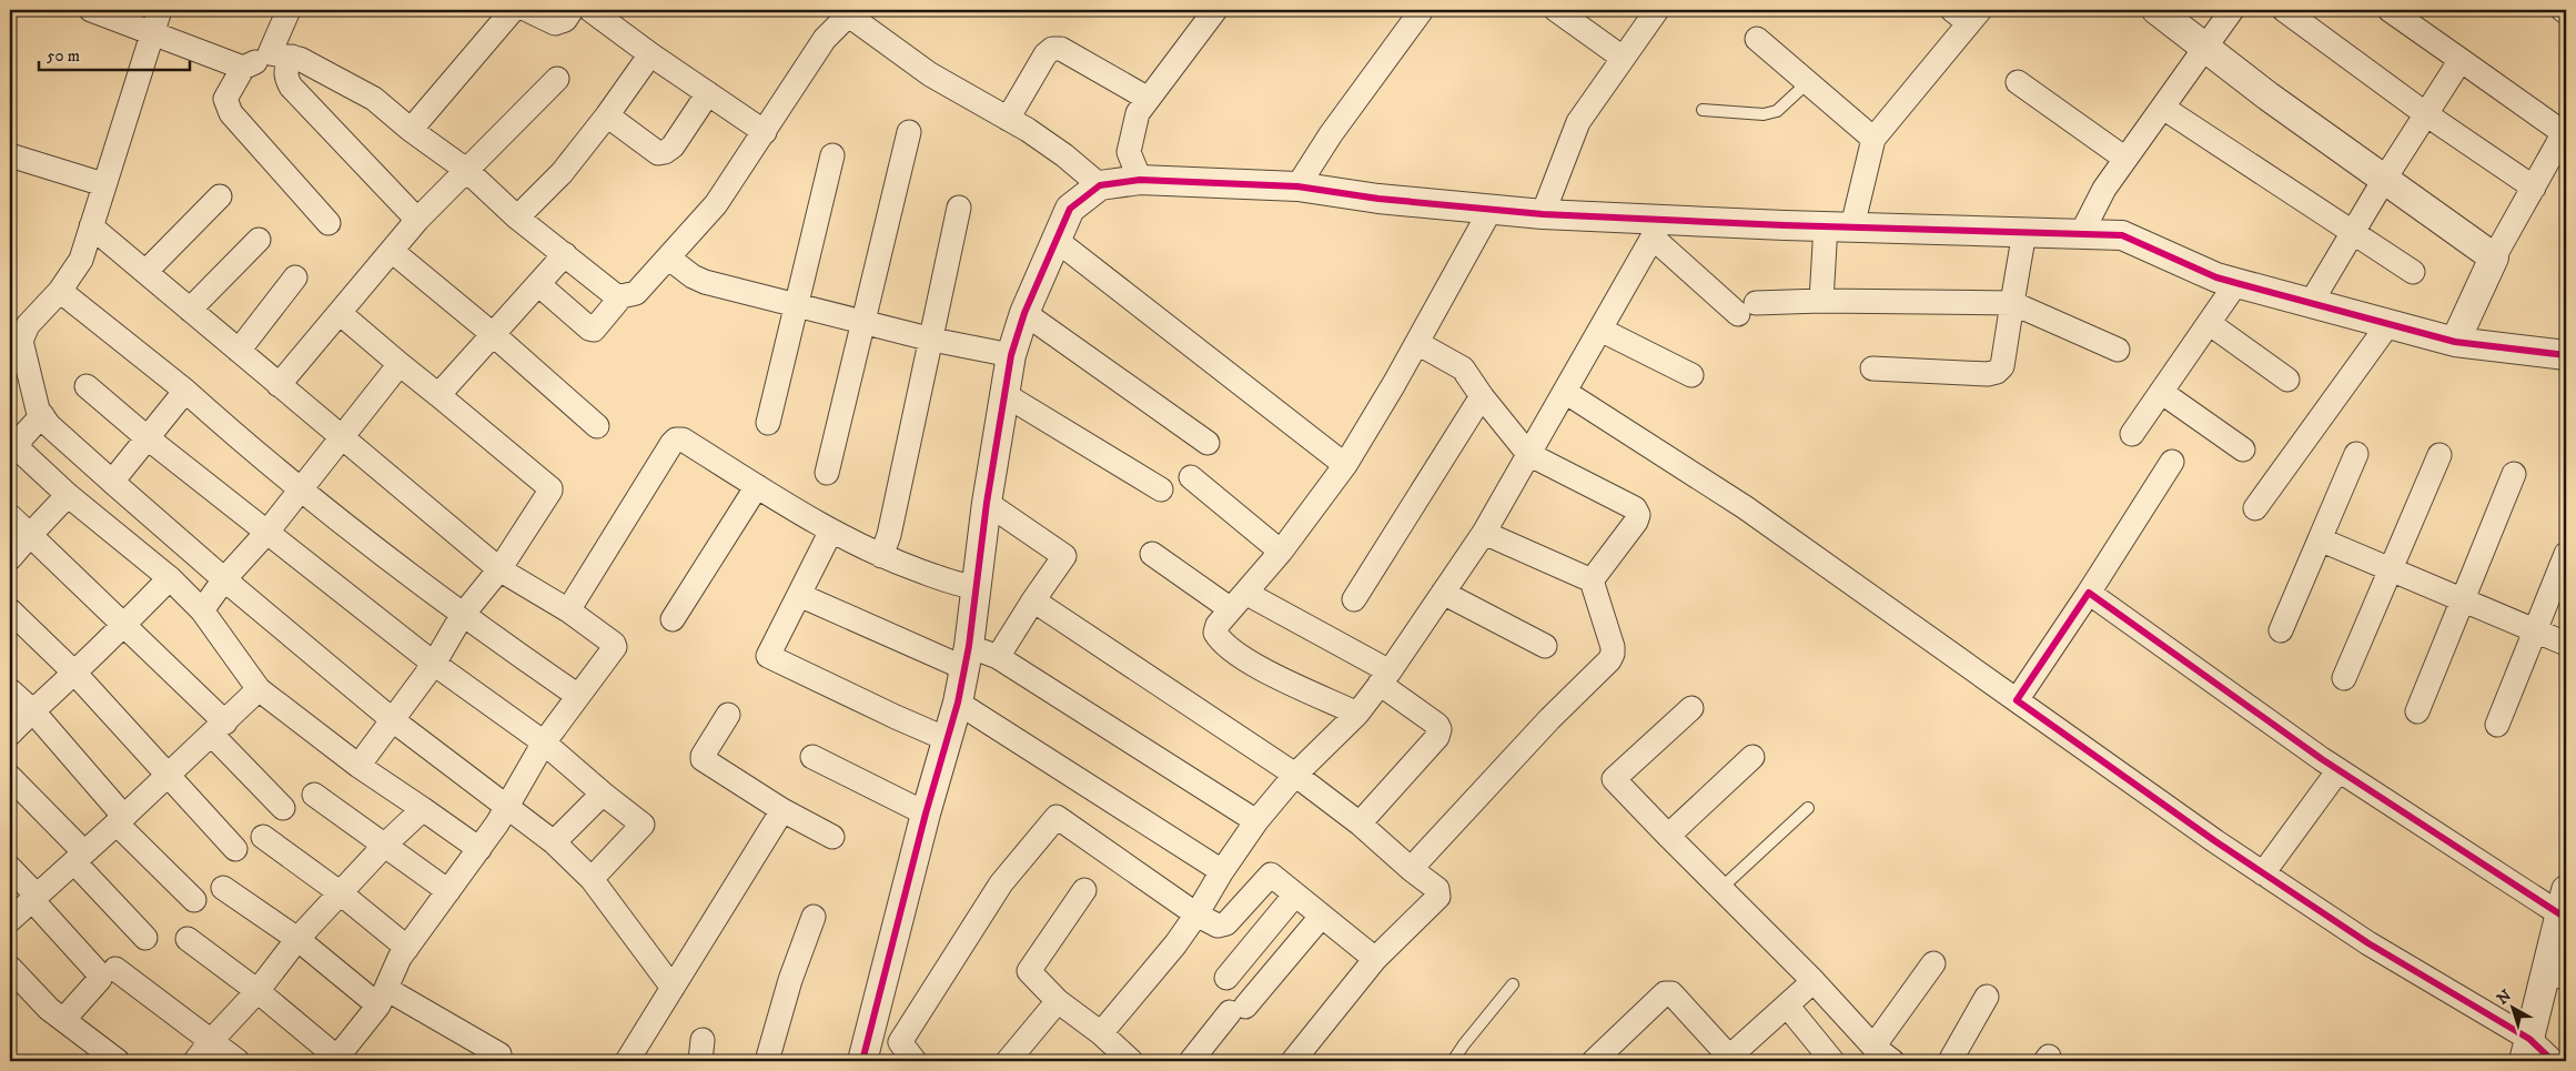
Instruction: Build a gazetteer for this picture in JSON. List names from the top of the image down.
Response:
{
  "scale_bar": "50 m",
  "north": "top left"
}
